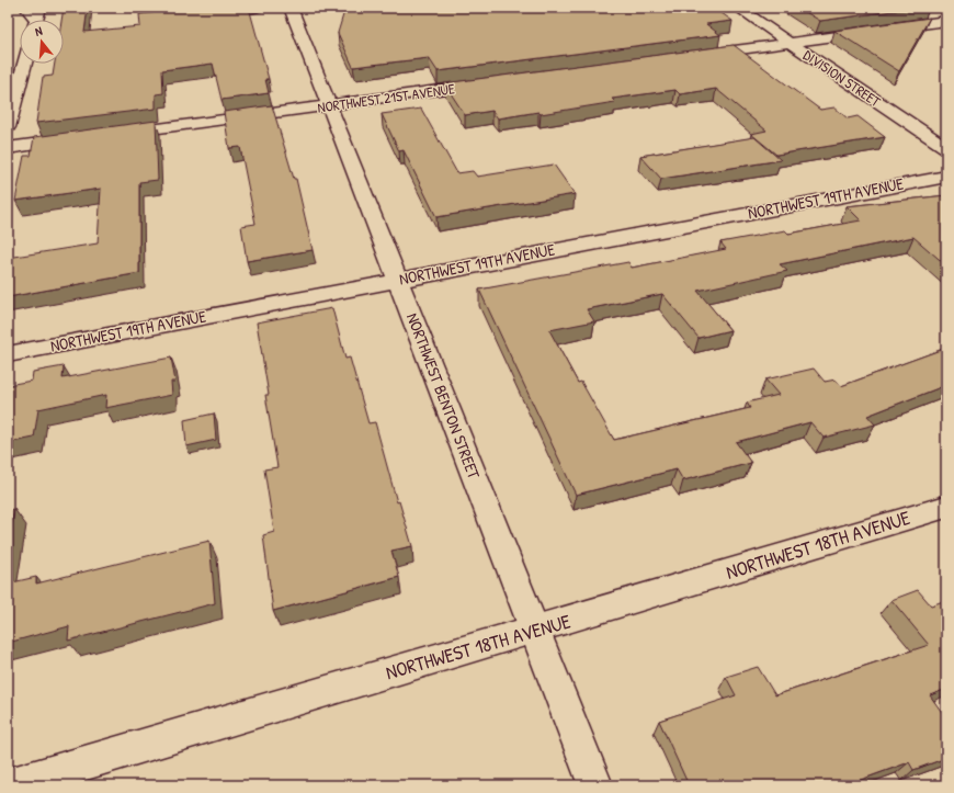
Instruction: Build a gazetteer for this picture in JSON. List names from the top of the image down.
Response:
{
  "streets": {
    "street": [
      "DIVISION STREET",
      "NORTHWEST 21ST AVENUE",
      "NORTHWEST 19TH AVENUE",
      "NORTHWEST BENTON STREET",
      "NORTHWEST 18TH AVENUE"
    ]
  },
  "crossings": [
    ["NORTHWEST 21ST AVENUE", "NORTHWEST BENTON STREET"],
    ["NORTHWEST 19TH AVENUE", "NORTHWEST BENTON STREET"],
    ["NORTHWEST BENTON STREET", "NORTHWEST 18TH AVENUE"]
  ],
  "north": "top"
}
